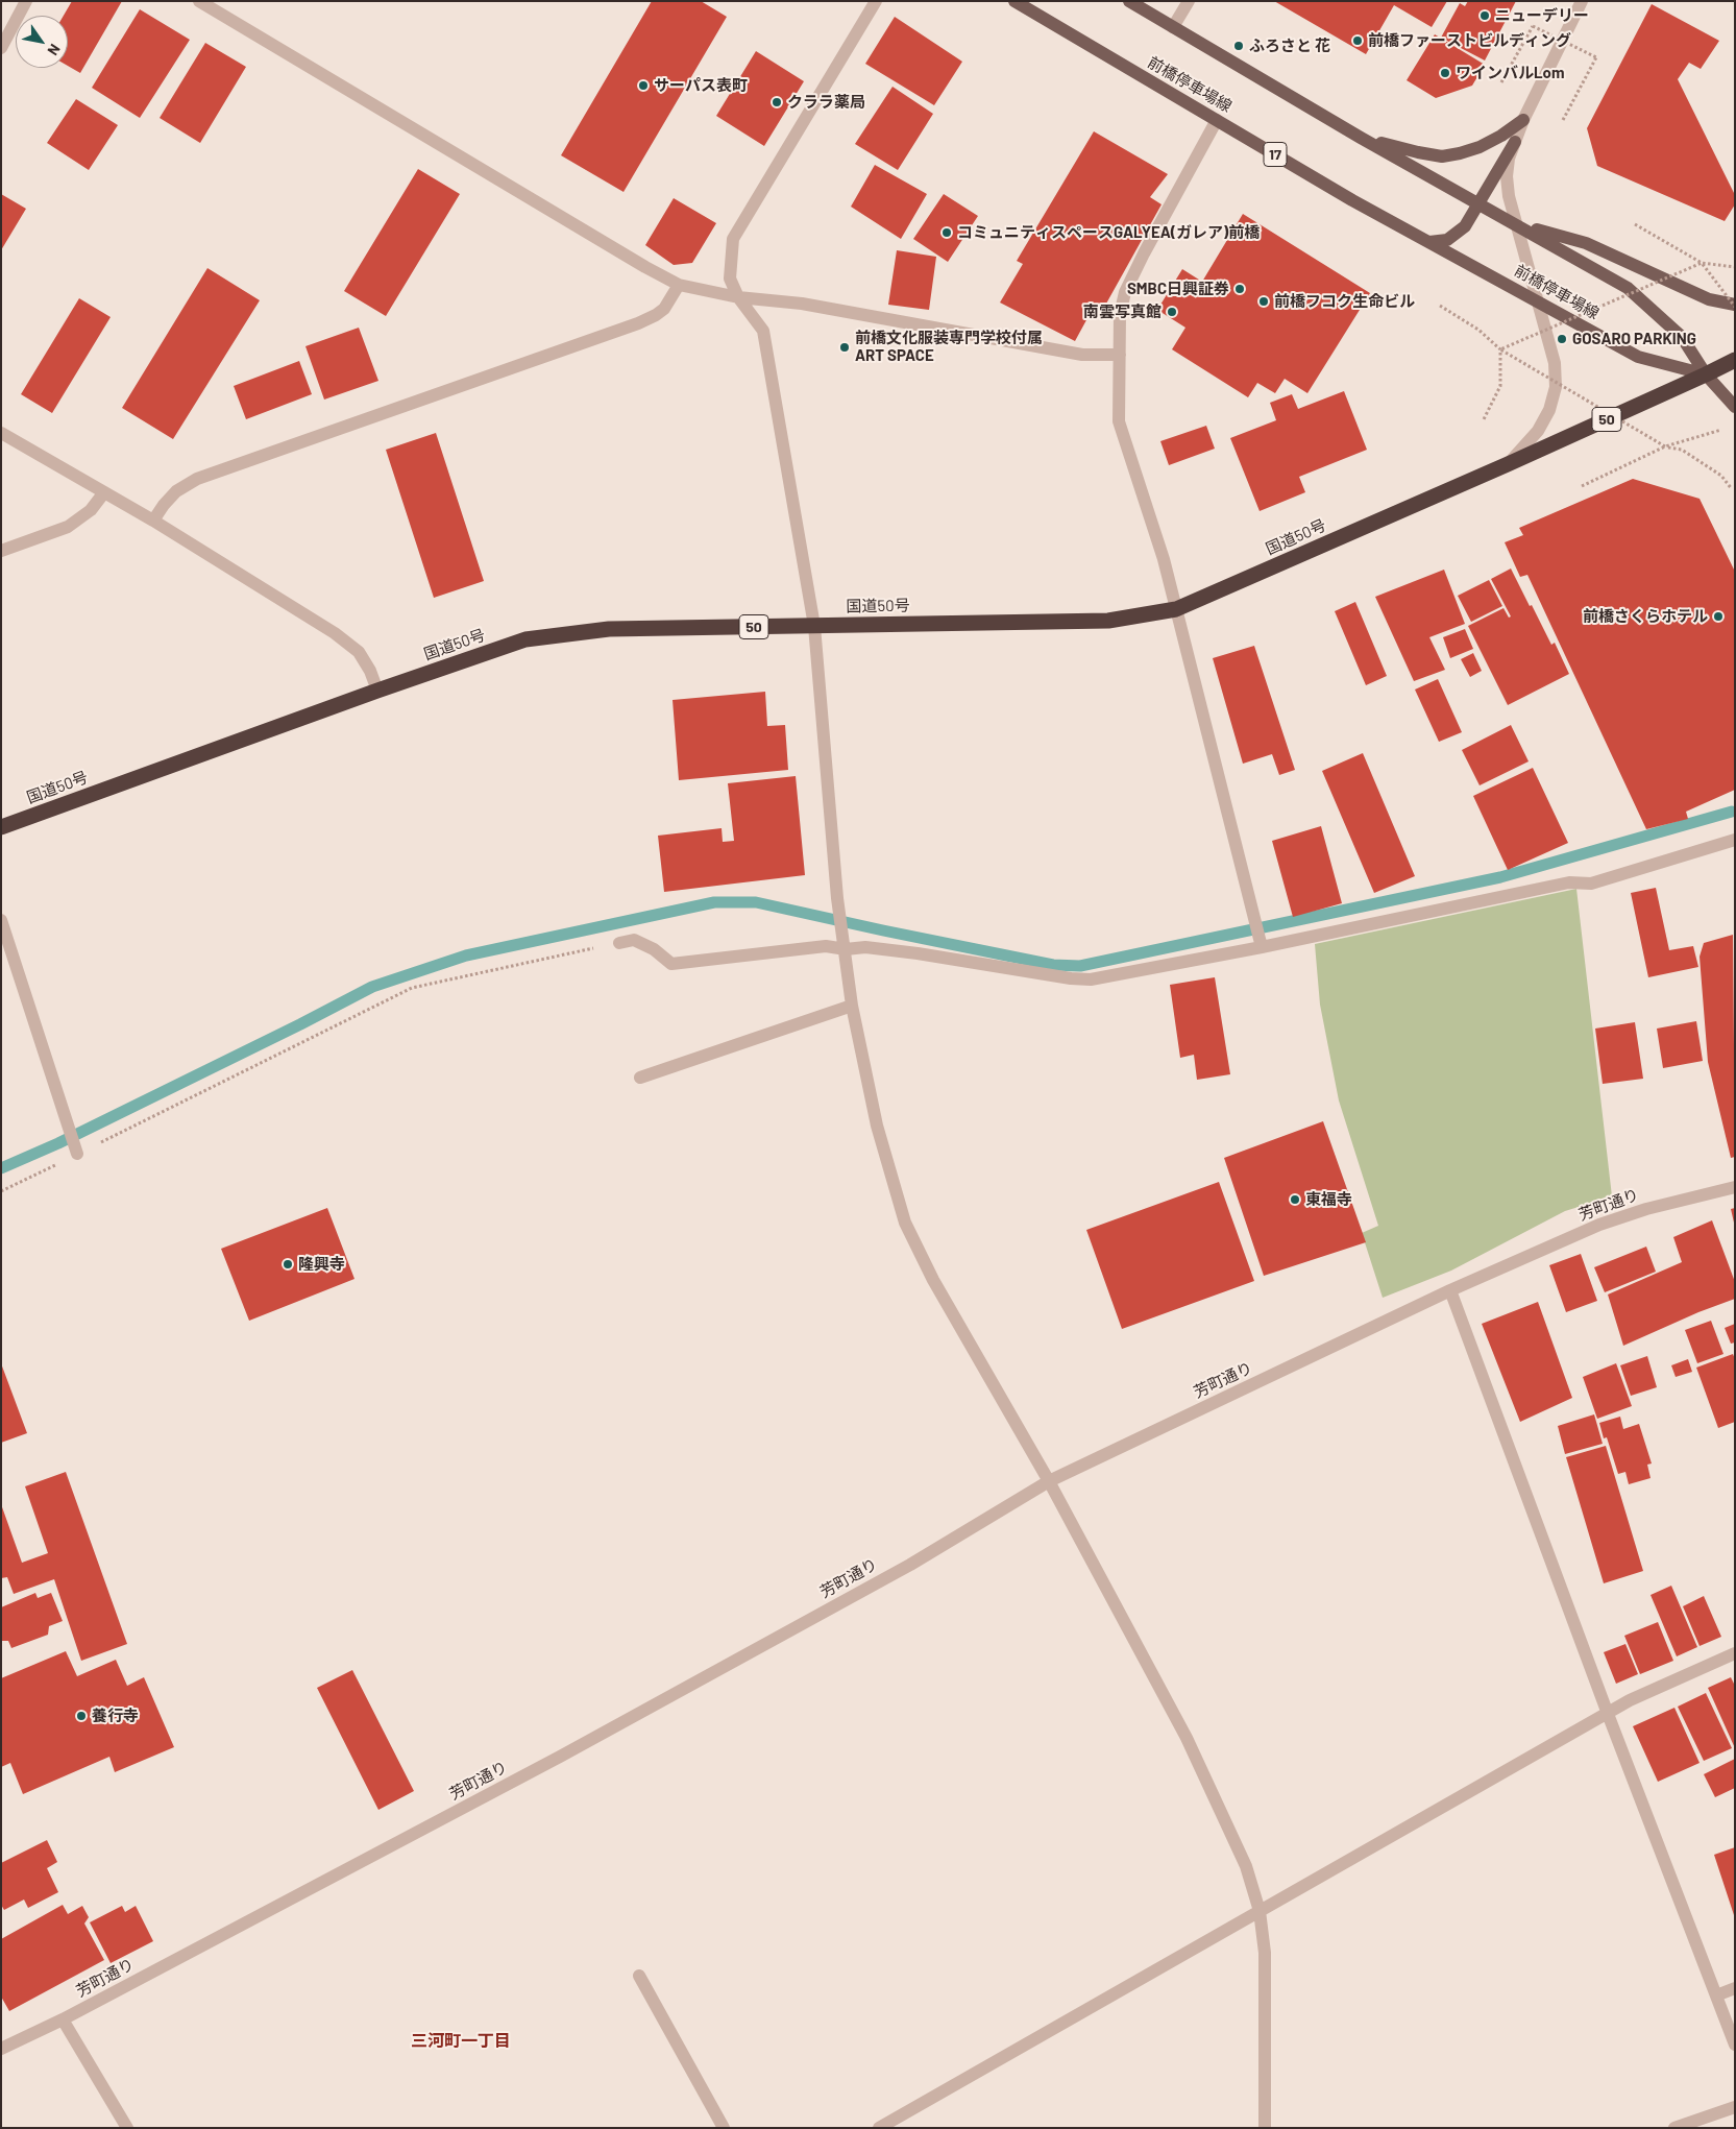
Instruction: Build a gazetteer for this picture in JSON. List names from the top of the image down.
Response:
{
  "streets": {
    "highway": ["50", "国道50号"],
    "main road": ["前橋停車場線", "17"],
    "street": ["芳町通り"]
  },
  "crossings": [
    ["前橋停車場線", "国道50号"]
  ],
  "districts": ["三河町一丁目"],
  "places": [
    "ニューデリー",
    "前橋ファーストビルディング",
    "ふろさと 花",
    "ワインバルLom",
    "サーパス表町",
    "クララ薬局",
    "コミュニティスペースGALYEA(ガレア)前橋",
    "SMBC日興証券",
    "前橋フコク生命ビル",
    "南雲写真館",
    "GOSARO PARKING",
    "前橋文化服装専門学校付属 ART SPACE",
    "前橋さくらホテル",
    "東福寺",
    "隆興寺",
    "養行寺"
  ],
  "north": "bottom right"
}
